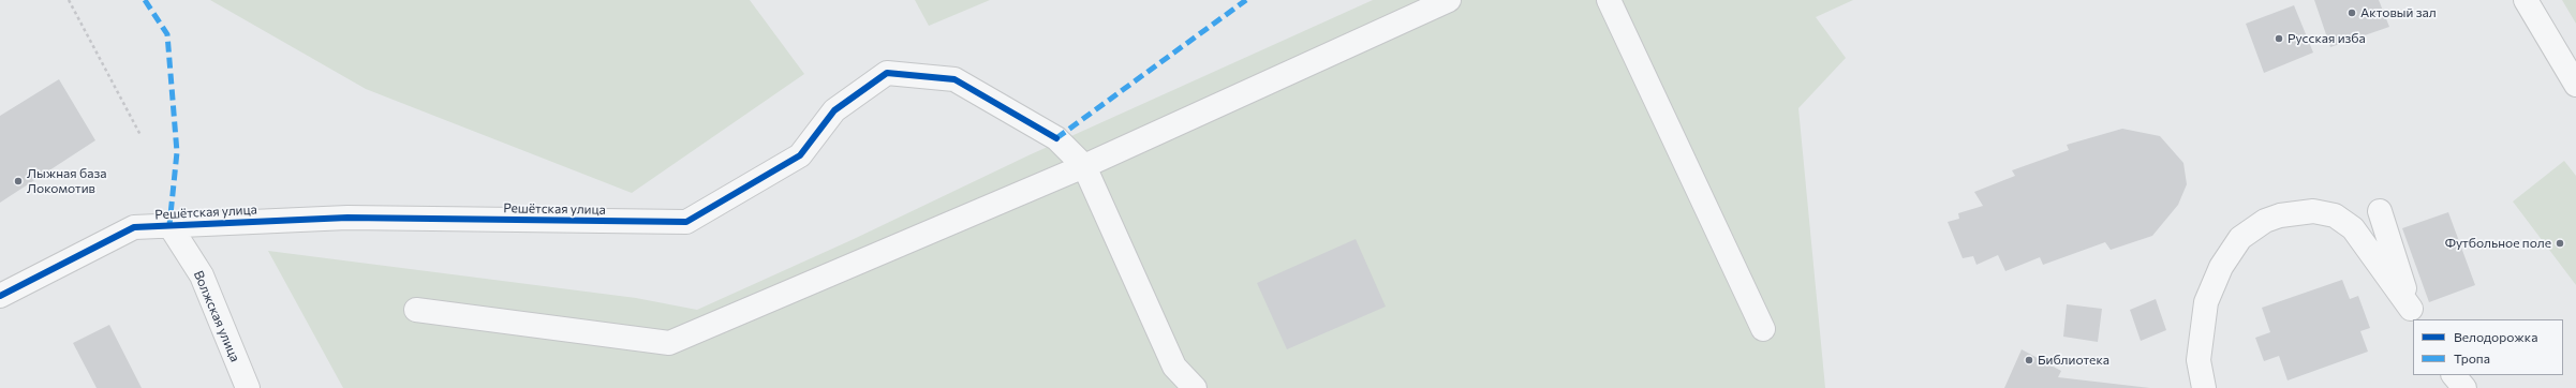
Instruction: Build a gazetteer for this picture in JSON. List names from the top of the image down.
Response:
{
  "streets": {
    "street": ["Решётская улица", "Волжская улица"]
  },
  "crossings": [
    ["Решётская улица", "Волжская улица"]
  ],
  "places": [
    "Актовый зал",
    "Русская изба",
    "Лыжная база Локомотив",
    "Футбольное поле",
    "Библиотека"
  ],
  "legend": ["Велодорожка", "Тропа"]
}
